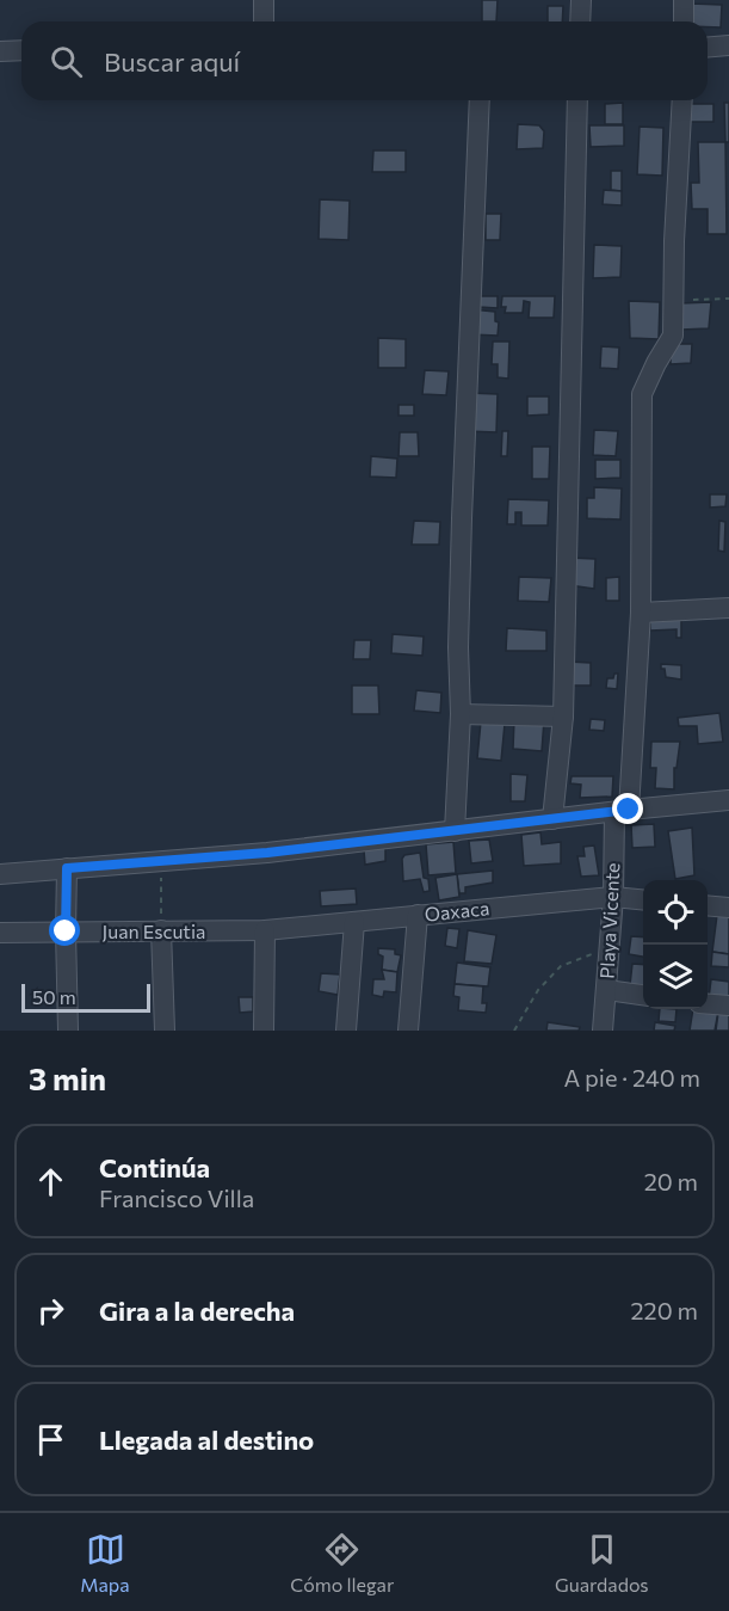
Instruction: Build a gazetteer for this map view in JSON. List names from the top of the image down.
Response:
{
  "streets": {
    "street": ["Oaxaca", "Playa Vicente", "Juan Escutia"]
  },
  "crossings": [
    ["Oaxaca", "Playa Vicente"],
    ["Oaxaca", "Juan Escutia"]
  ],
  "scale_bar": "50 m",
  "page": {
    "search": "Buscar aquí",
    "scale": "50 m",
    "heading": ["3 min", "A pie · 240 m"],
    "list": [
      ["Continúa", "Francisco Villa", "20 m"],
      ["Gira a la derecha", "220 m"],
      "Llegada al destino"
    ],
    "nav": ["Mapa", "Cómo llegar", "Guardados"]
  }
}
